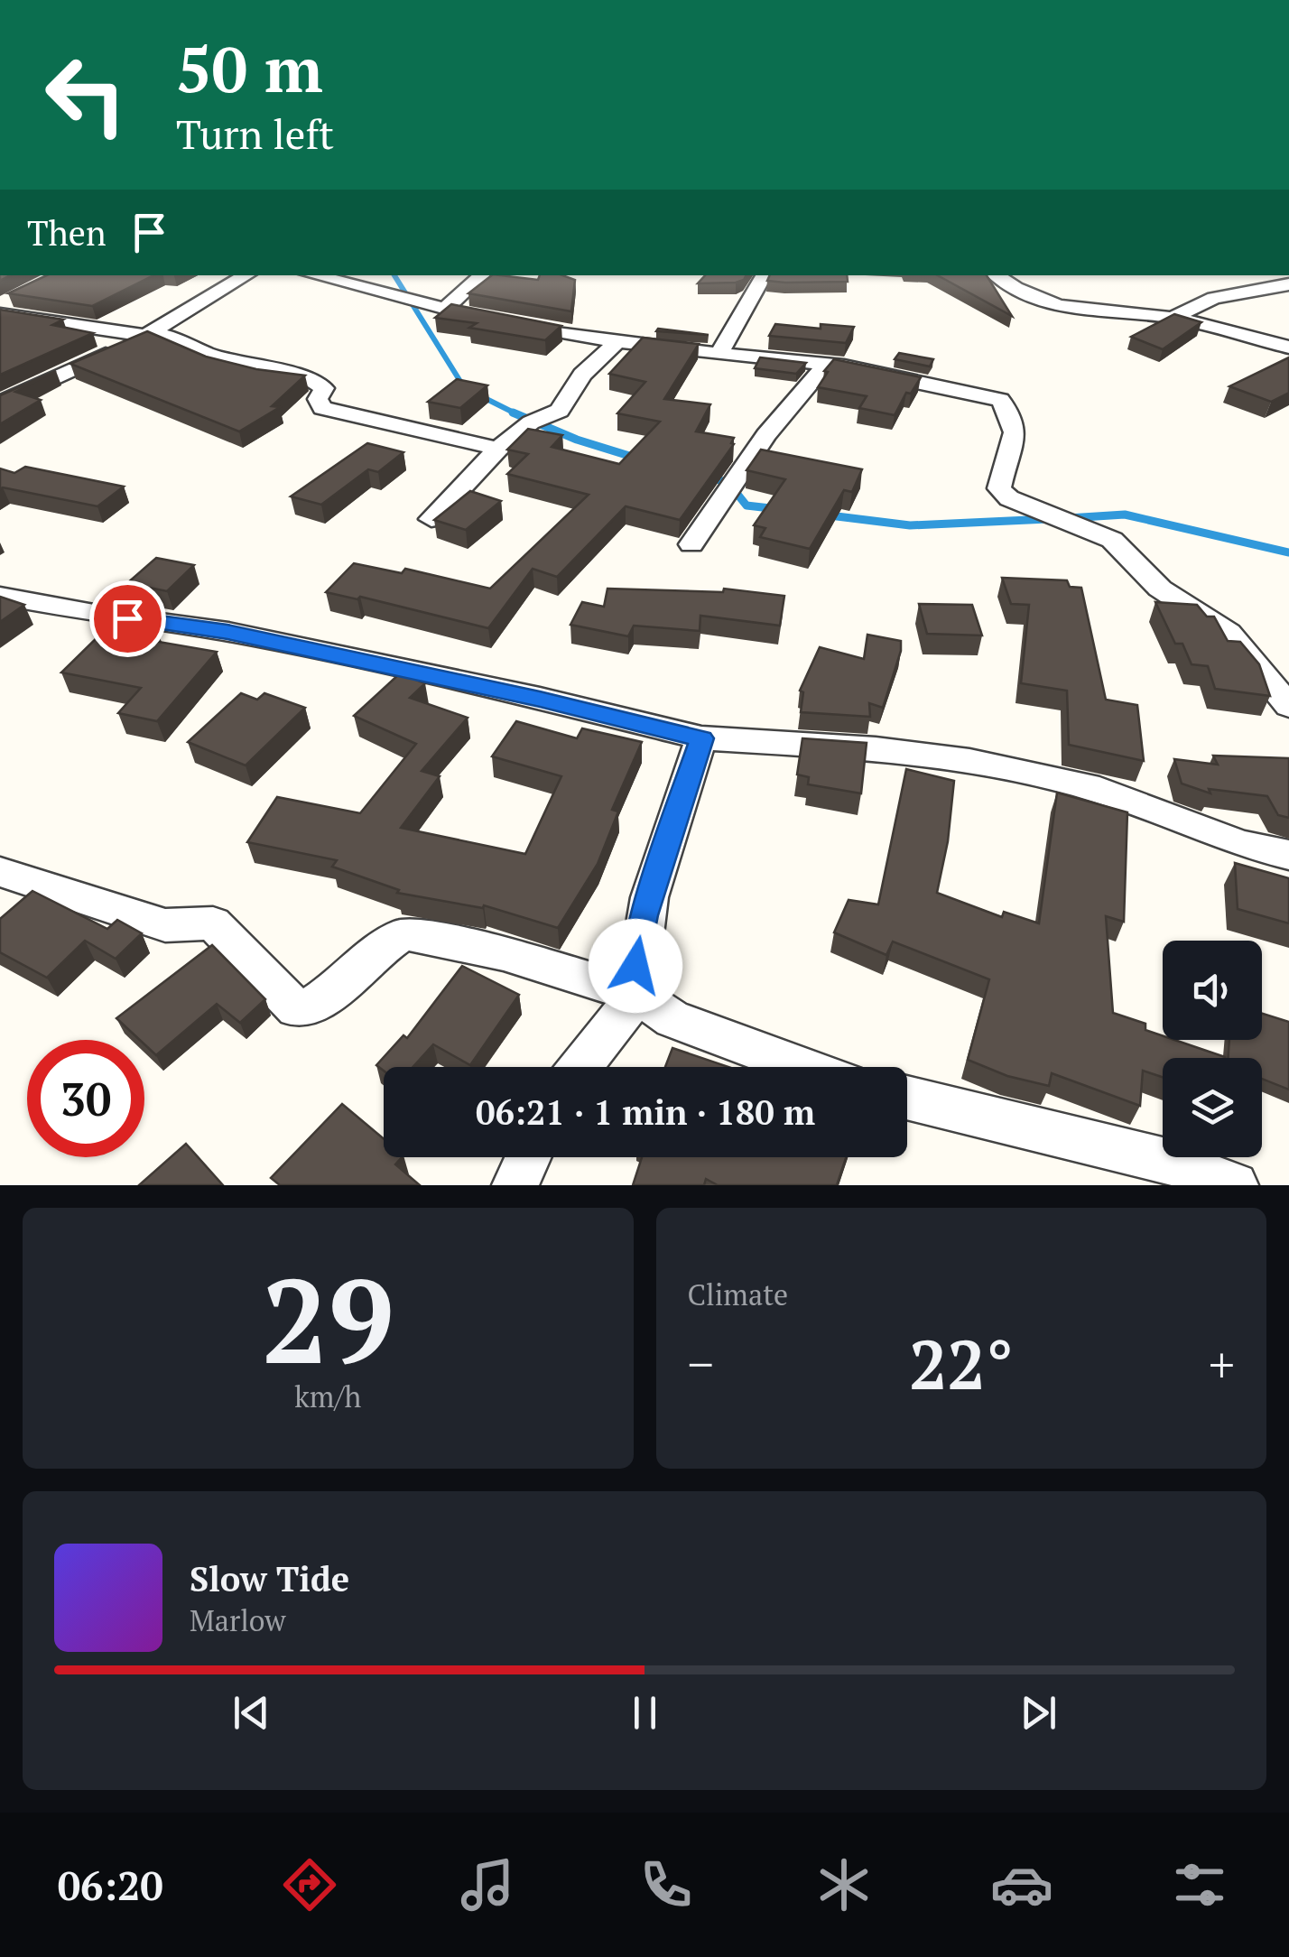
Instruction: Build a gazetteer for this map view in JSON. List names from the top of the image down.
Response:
{
  "page": {
    "turn": ["50 m", "Turn left"],
    "then": "Then",
    "limit": "30",
    "trip": "06:21 · 1 min · 180 m",
    "tile": [
      ["29", "km/h"],
      "Climate"
    ],
    "heat": ["−", "22°", "+"],
    "song": ["Slow Tide", "Marlow"],
    "tabs": "06:20"
  }
}
